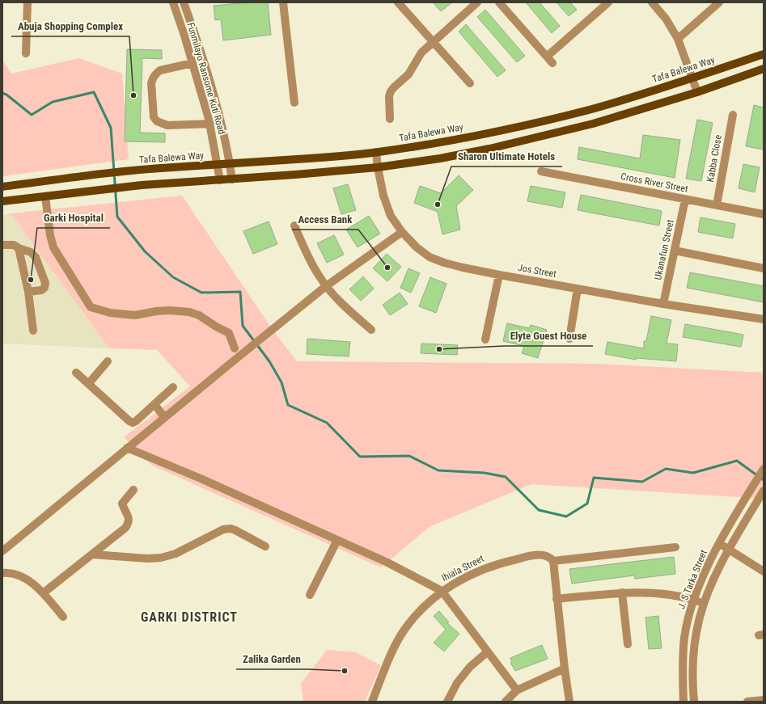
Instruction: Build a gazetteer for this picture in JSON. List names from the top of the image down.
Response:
{
  "streets": {
    "main road": ["Tafa Balewa Way"],
    "street": [
      "Funmilayo Ransome Kuti Road",
      "Kabba Close",
      "Cross River Street",
      "Ukanafun Street",
      "Jos Street",
      "Ihiala Street",
      "J. S Tarka Street"
    ]
  },
  "crossings": [
    ["Tafa Balewa Way", "Funmilayo Ransome Kuti Road"],
    ["Tafa Balewa Way", "Jos Street"],
    ["Kabba Close", "Cross River Street"],
    ["Cross River Street", "Ukanafun Street"],
    ["Ukanafun Street", "Jos Street"]
  ],
  "districts": ["GARKI DISTRICT"],
  "places": [
    "Abuja Shopping Complex",
    "Sharon Ultimate Hotels",
    "Access Bank",
    "Garki Hospital",
    "Elyte Guest House",
    "Zalika Garden"
  ]
}
